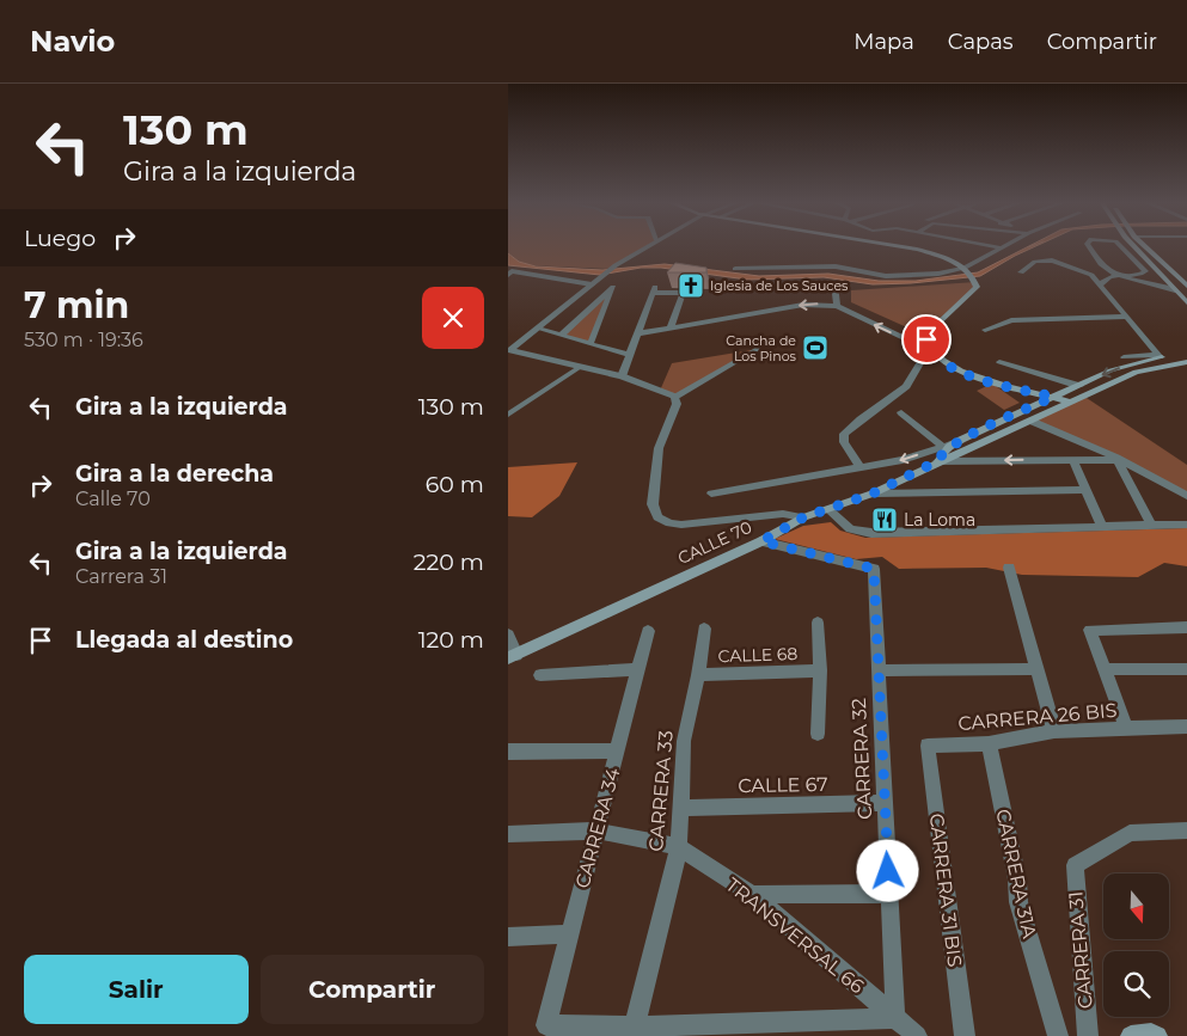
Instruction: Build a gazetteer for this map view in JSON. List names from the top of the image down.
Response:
{
  "streets": {
    "main road": ["CALLE 70"],
    "street": [
      "CALLE 68",
      "CARRERA 26 BIS",
      "CARRERA 32",
      "CALLE 67",
      "CARRERA 33",
      "CARRERA 34",
      "CARRERA 31A",
      "CARRERA 31 BIS",
      "TRANSVERSAL 66",
      "CARRERA 31"
    ]
  },
  "crossings": [
    ["CALLE 70", "CARRERA 32"],
    ["CALLE 68", "CARRERA 33"],
    ["CARRERA 26 BIS", "CARRERA 31A"],
    ["CARRERA 26 BIS", "CARRERA 31 BIS"],
    ["CARRERA 32", "CALLE 67"],
    ["CARRERA 32", "TRANSVERSAL 66"],
    ["CALLE 67", "CARRERA 33"],
    ["CARRERA 33", "CARRERA 34"],
    ["CARRERA 33", "TRANSVERSAL 66"],
    ["CARRERA 34", "TRANSVERSAL 66"]
  ],
  "places": {
    "church": ["Iglesia de Los Sauces"],
    "sports": ["Cancha de Los Pinos"],
    "restaurant": ["La Loma"]
  },
  "north": "bottom",
  "page": {
    "header": "Navio",
    "nav": ["Mapa", "Capas", "Compartir"],
    "turn": ["130 m", "Gira a la izquierda"],
    "then": "Luego",
    "heading": ["7 min", "530 m · 19:36"],
    "list": [
      {
        "name": "Gira a la izquierda",
        "value": "130 m"
      },
      {
        "name": "Gira a la derecha",
        "note": "Calle 70",
        "value": "60 m"
      },
      {
        "name": "Gira a la izquierda",
        "note": "Carrera 31",
        "value": "220 m"
      },
      {
        "name": "Llegada al destino",
        "value": "120 m"
      }
    ],
    "buttons": ["Salir", "Compartir"]
  }
}
